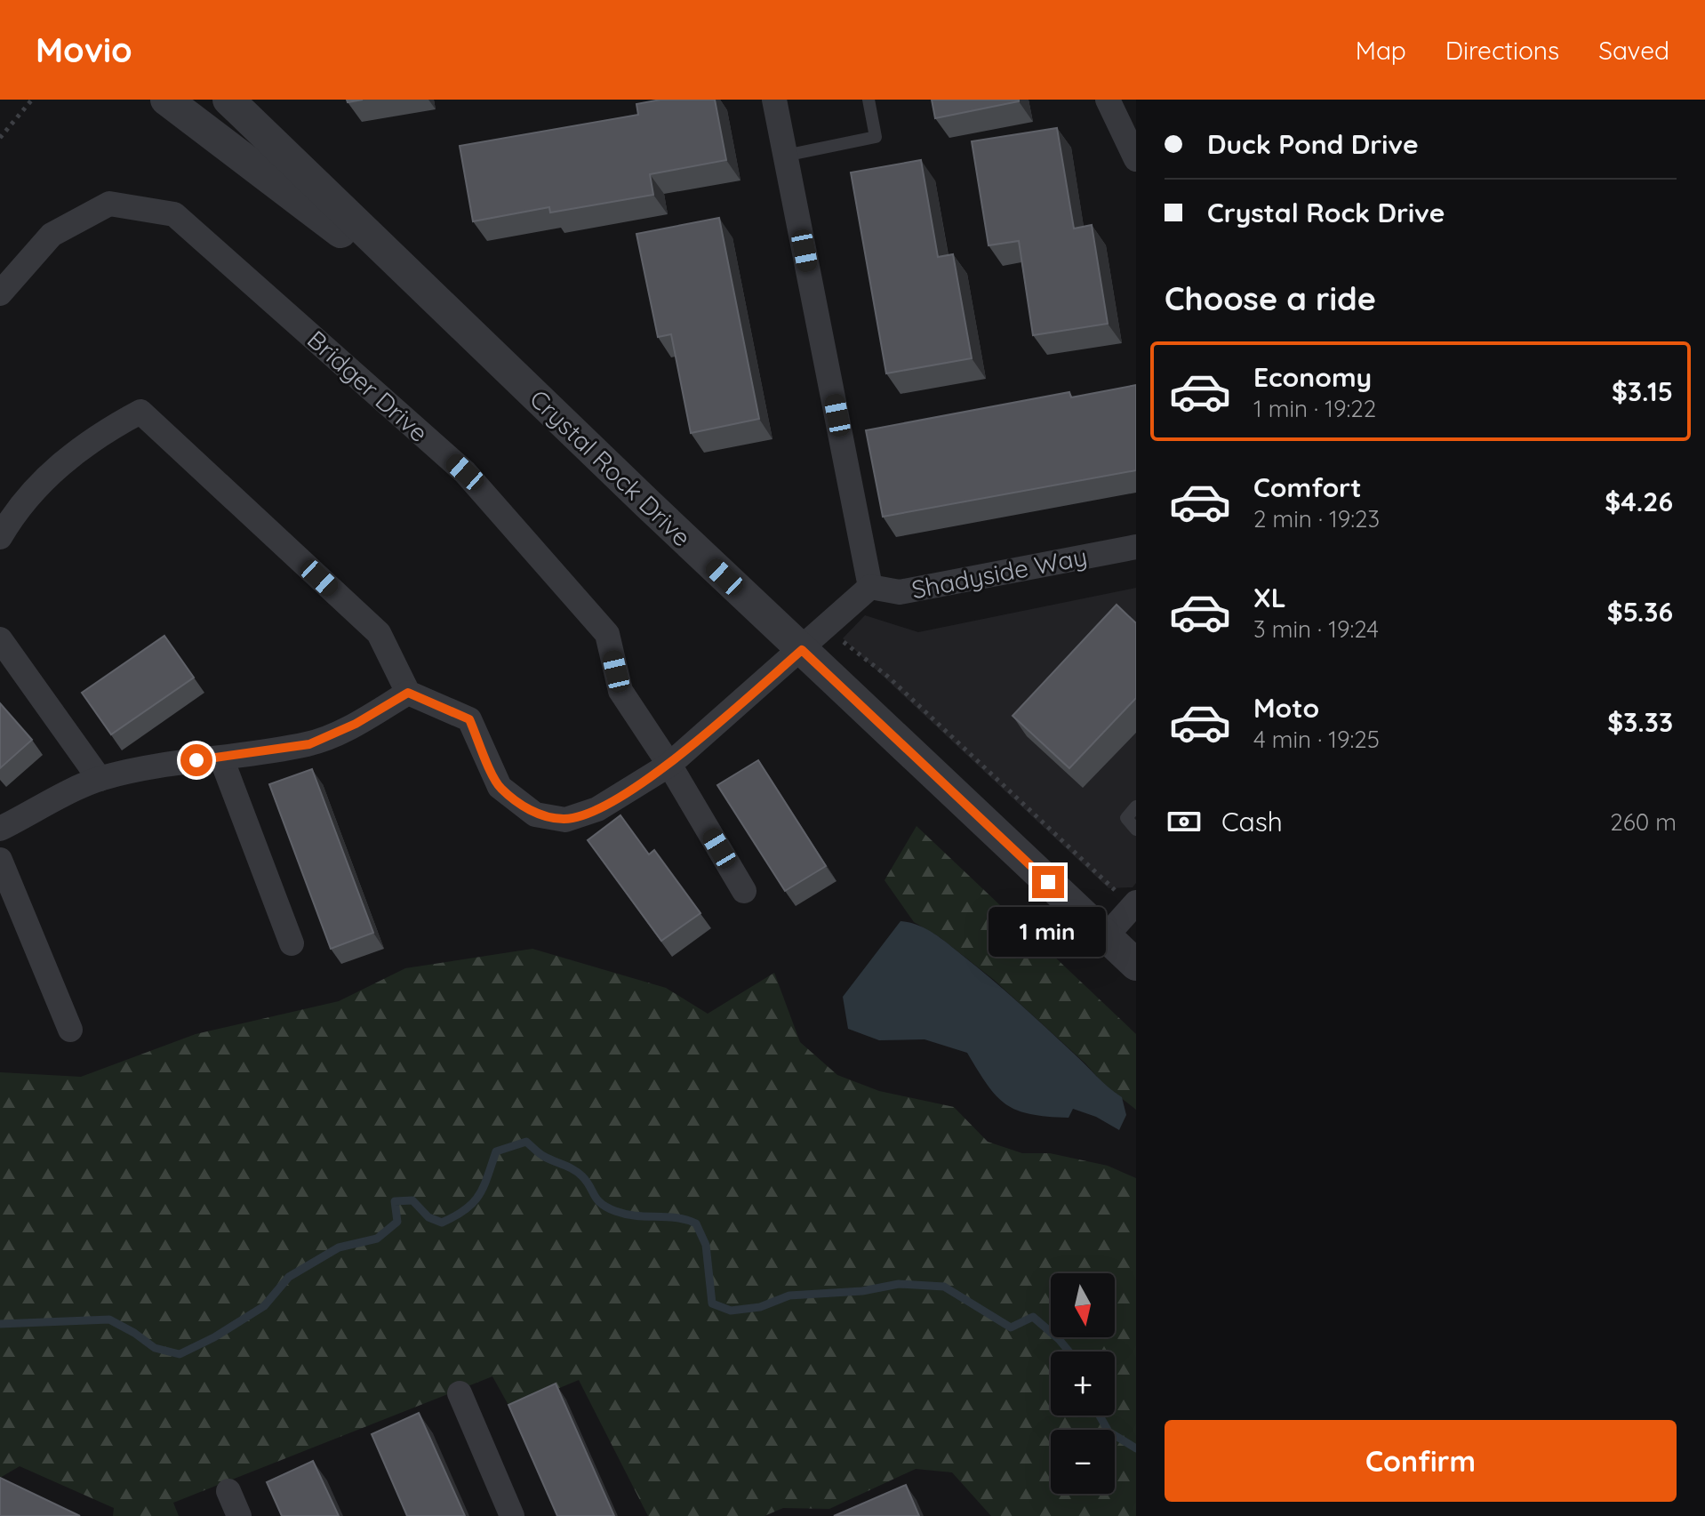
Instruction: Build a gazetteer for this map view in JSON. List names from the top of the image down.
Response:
{
  "streets": {
    "street": ["Bridger Drive", "Crystal Rock Drive", "Shadyside Way"]
  },
  "north": "bottom",
  "page": {
    "header": "Movio",
    "nav": ["Map", "Directions", "Saved"],
    "banner": ["Duck Pond Drive", "Crystal Rock Drive"],
    "heading": "Choose a ride",
    "list": [
      {
        "name": "Economy",
        "note": "1 min · 19:22",
        "value": "$3.15"
      },
      {
        "name": "Comfort",
        "note": "2 min · 19:23",
        "value": "$4.26"
      },
      {
        "name": "XL",
        "note": "3 min · 19:24",
        "value": "$5.36"
      },
      {
        "name": "Moto",
        "note": "4 min · 19:25",
        "value": "$3.33"
      }
    ],
    "pay": ["Cash", "260 m"],
    "bubble": "1 min",
    "map_buttons": ["+", "−"],
    "buttons": "Confirm"
  }
}
